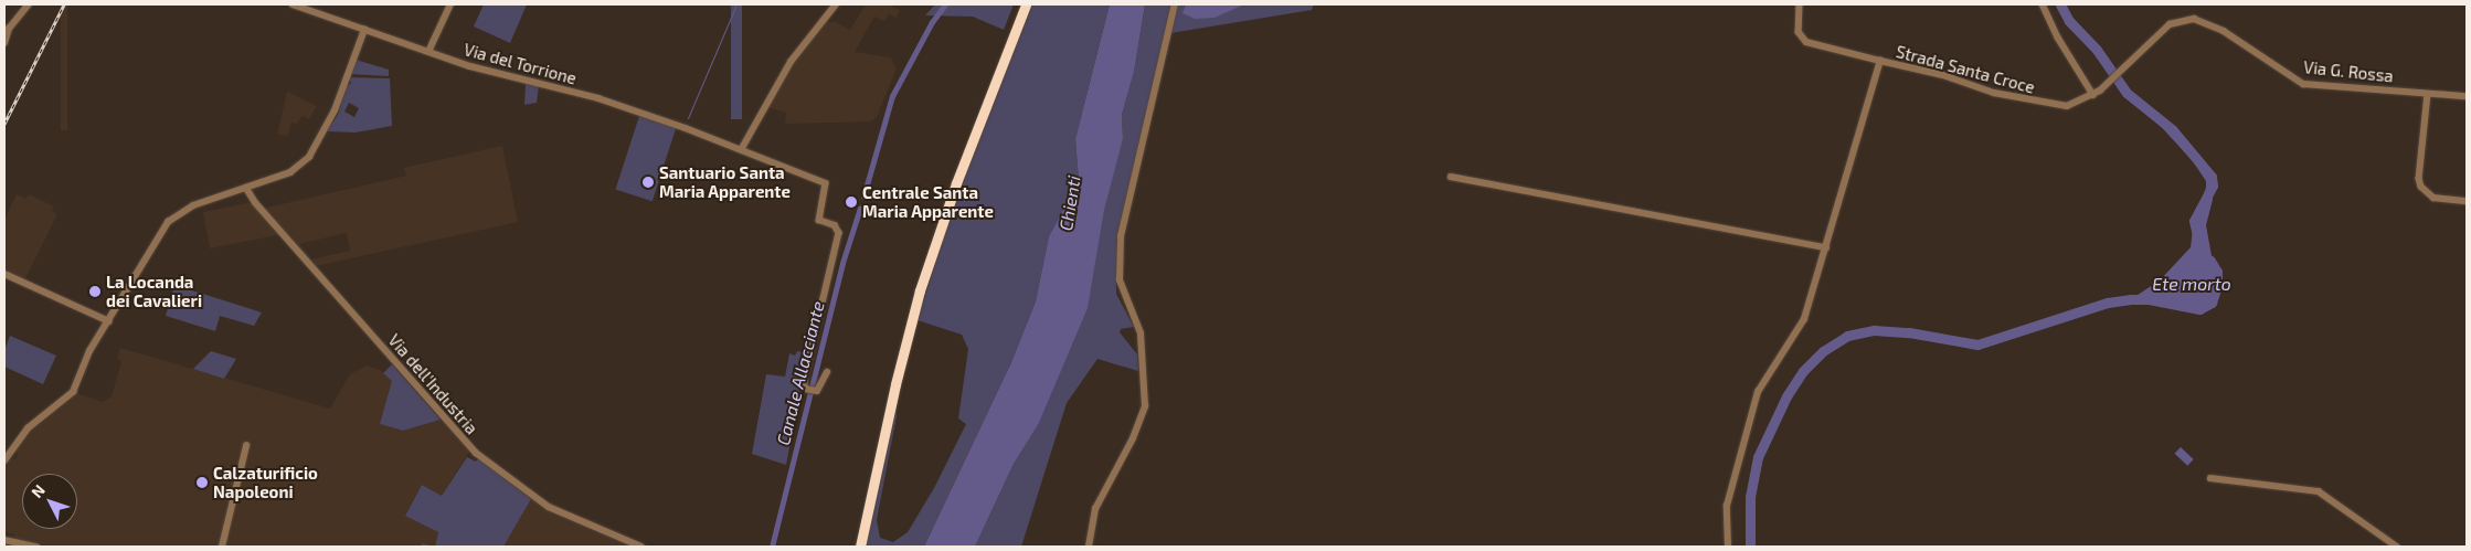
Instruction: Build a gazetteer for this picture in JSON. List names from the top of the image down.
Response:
{
  "streets": {
    "street": [
      "Via del Torrione",
      "Strada Santa Croce",
      "Via G. Rossa",
      "Via dell'Industria"
    ]
  },
  "crossings": [
    ["Strada Santa Croce", "Via G. Rossa"]
  ],
  "water": ["Chienti", "Ete morto", "Canale Allacciante"],
  "places": [
    "Santuario Santa Maria Apparente",
    "Centrale Santa Maria Apparente",
    "La Locanda dei Cavalieri",
    "Calzaturificio Napoleoni"
  ],
  "north": "top left"
}
